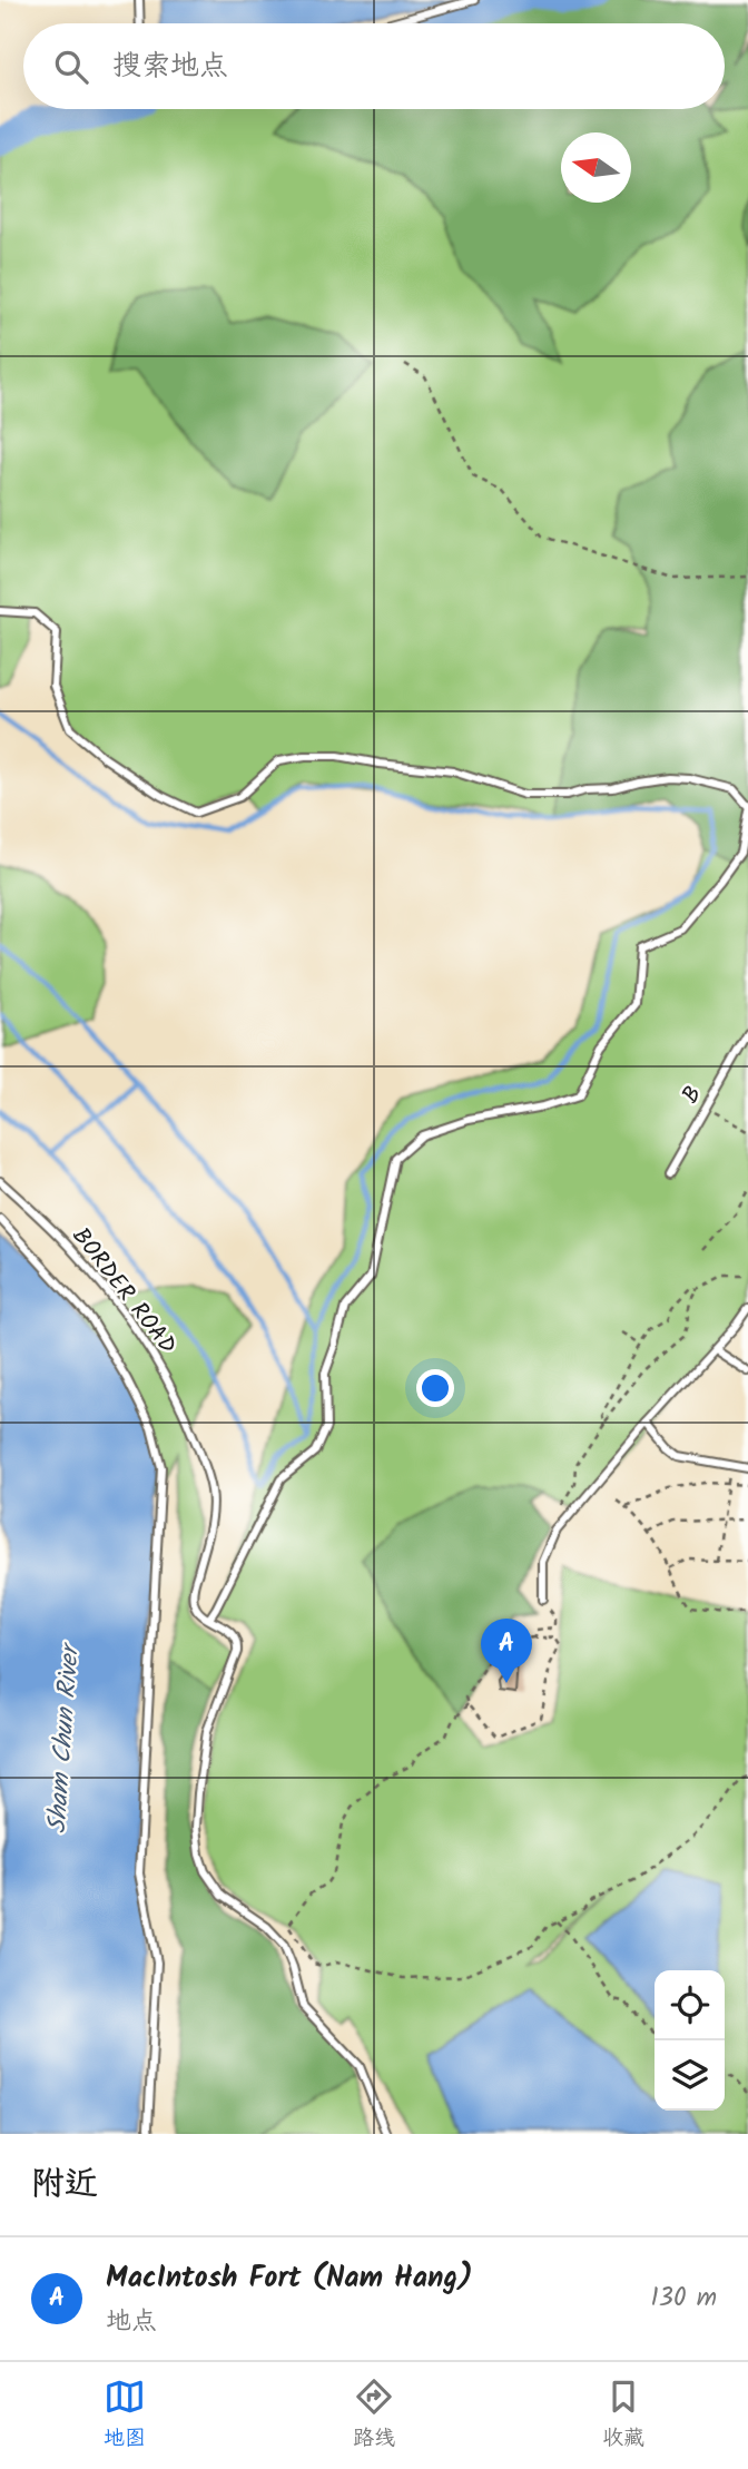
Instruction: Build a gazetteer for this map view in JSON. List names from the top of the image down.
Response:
{
  "streets": {
    "lane": ["B", "BORDER ROAD"]
  },
  "water": ["Sham Chun River"],
  "north": "left",
  "page": {
    "search": "搜索地点",
    "pins": "A",
    "heading": "附近",
    "list": [
      {
        "mark": "A",
        "name": "MacIntosh Fort (Nam Hang)",
        "note": "地点",
        "value": "130 m"
      }
    ],
    "nav": ["地图", "路线", "收藏"]
  }
}
